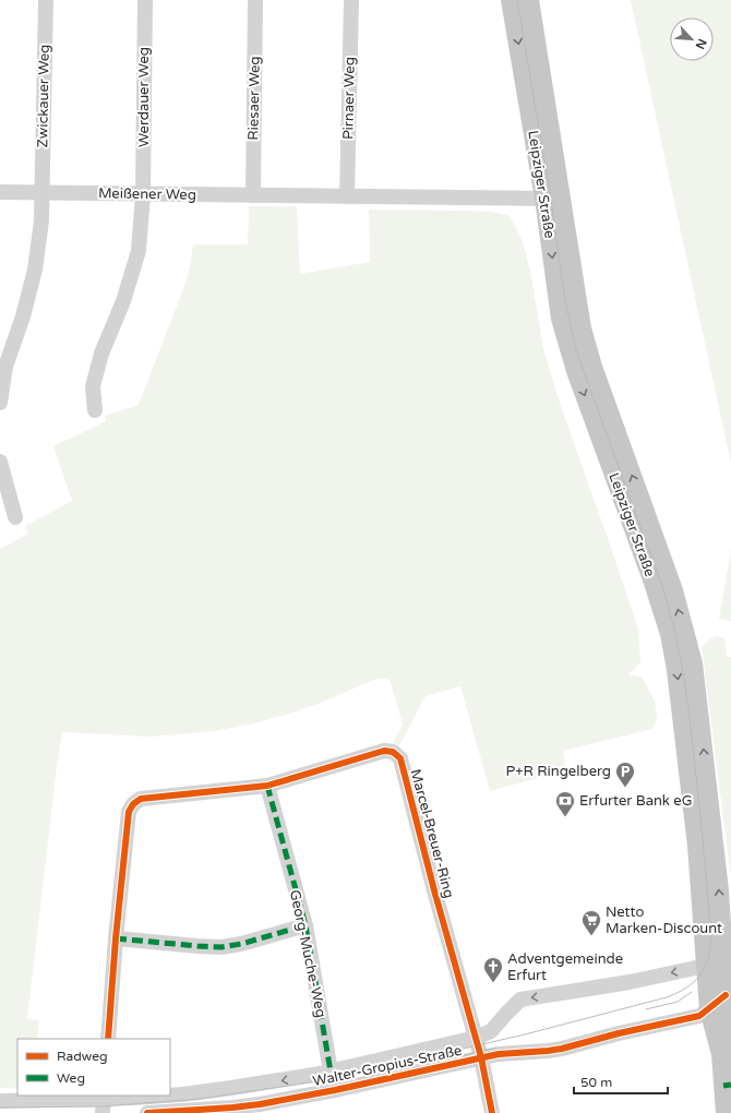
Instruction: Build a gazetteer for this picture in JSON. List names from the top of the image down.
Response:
{
  "streets": {
    "main road": ["Leipziger Straße"],
    "street": [
      "Zwickauer Weg",
      "Werdauer Weg",
      "Riesaer Weg",
      "Pirnaer Weg",
      "Meißener Weg",
      "Marcel-Breuer-Ring",
      "Georg-Muche-Weg",
      "Walter-Gropius-Straße"
    ]
  },
  "crossings": [
    ["Zwickauer Weg", "Meißener Weg"],
    ["Werdauer Weg", "Meißener Weg"],
    ["Riesaer Weg", "Meißener Weg"],
    ["Pirnaer Weg", "Meißener Weg"],
    ["Leipziger Straße", "Meißener Weg"],
    ["Leipziger Straße", "Walter-Gropius-Straße"],
    ["Marcel-Breuer-Ring", "Georg-Muche-Weg"],
    ["Marcel-Breuer-Ring", "Walter-Gropius-Straße"],
    ["Georg-Muche-Weg", "Walter-Gropius-Straße"]
  ],
  "places": {
    "parking": ["P+R Ringelberg"],
    "bank": ["Erfurter Bank eG"],
    "supermarket": ["Netto Marken-Discount"],
    "church": ["Adventgemeinde Erfurt"]
  },
  "legend": ["Radweg", "Weg"],
  "scale_bar": "50 m",
  "north": "bottom right"
}
